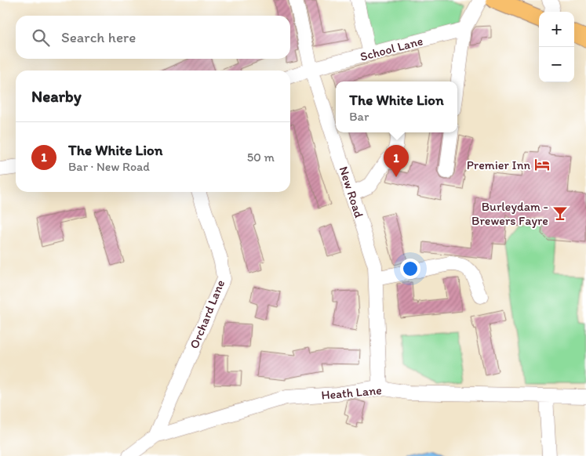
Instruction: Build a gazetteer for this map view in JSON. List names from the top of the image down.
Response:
{
  "streets": {
    "street": [
      "School Lane",
      "New Road",
      "Orchard Lane",
      "Heath Lane"
    ]
  },
  "crossings": [
    ["School Lane", "New Road"],
    ["New Road", "Heath Lane"],
    ["Orchard Lane", "Heath Lane"]
  ],
  "places": {
    "hotel": ["Premier Inn"],
    "bar": ["Burleydam - Brewers Fayre"]
  },
  "page": {
    "map_buttons": ["+", "−"],
    "search": "Search here",
    "heading": "Nearby",
    "popup": ["The White Lion", "Bar"],
    "list": [
      {
        "mark": "1",
        "name": "The White Lion",
        "note": "Bar · New Road",
        "value": "50 m"
      }
    ],
    "pins": "1"
  }
}
